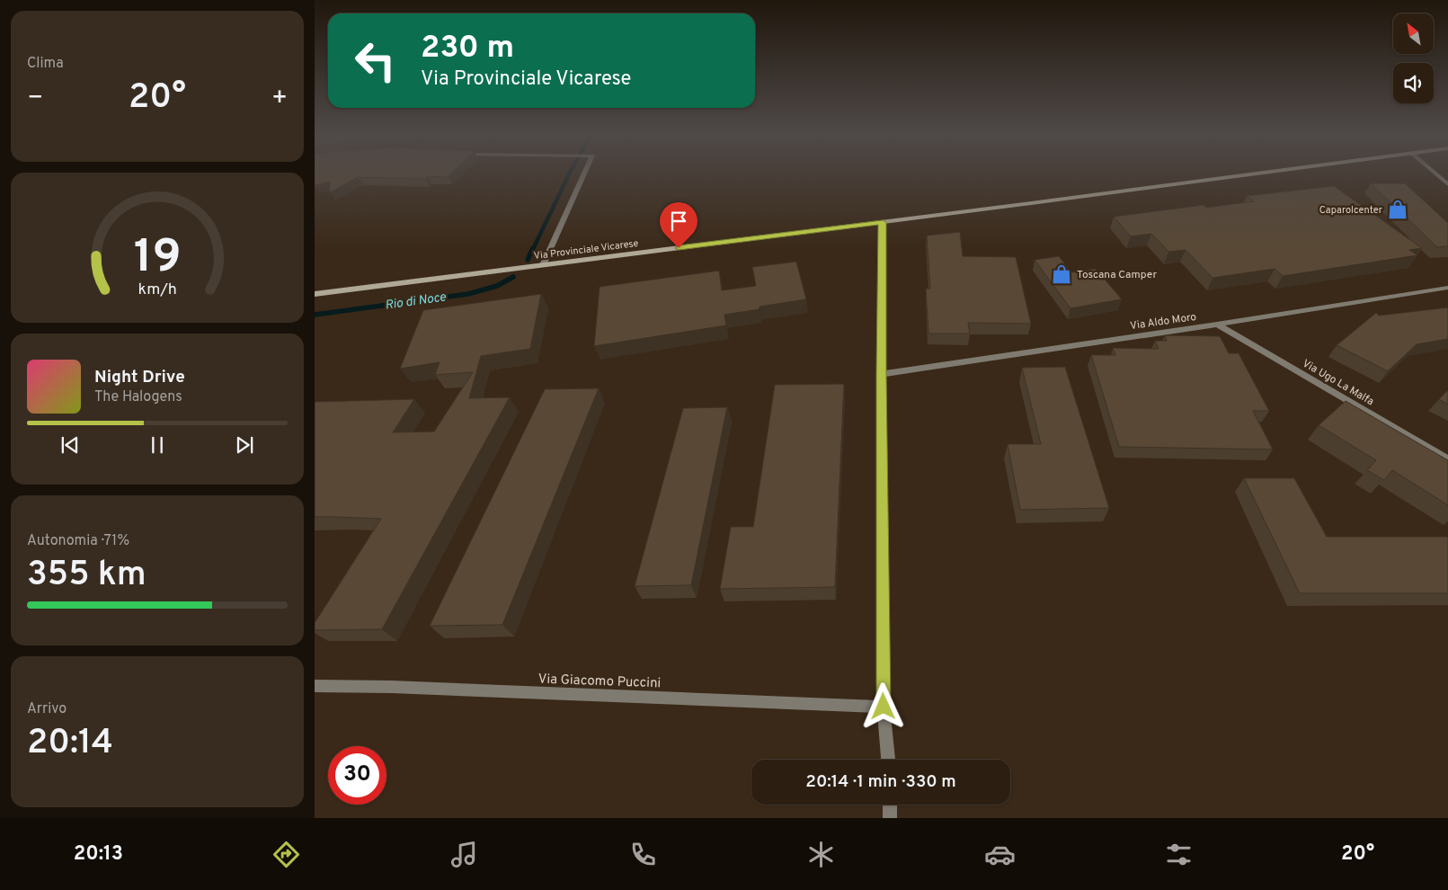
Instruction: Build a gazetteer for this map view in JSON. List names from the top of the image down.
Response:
{
  "streets": {
    "main road": ["Via Provinciale Vicarese"],
    "street": ["Via Aldo Moro", "Via Ugo La Malfa", "Via Giacomo Puccini"]
  },
  "crossings": [
    ["Via Aldo Moro", "Via Ugo La Malfa"]
  ],
  "water": ["Rio di Noce"],
  "places": {
    "shop": ["Caparolcenter", "Toscana Camper"]
  },
  "north": "top left",
  "page": {
    "tile": [
      "Clima",
      ["Autonomia · 71%", "355 km"],
      ["Arrivo", "20:14"]
    ],
    "turn": ["230 m", "Via Provinciale Vicarese"],
    "heat": ["−", "20°", "+"],
    "song": ["Night Drive", "The Halogens"],
    "limit": "30",
    "trip": "20:14 · 1 min · 330 m",
    "tabs": ["20:13", "20°"],
    "gauge": ["19", "km/h"]
  }
}
